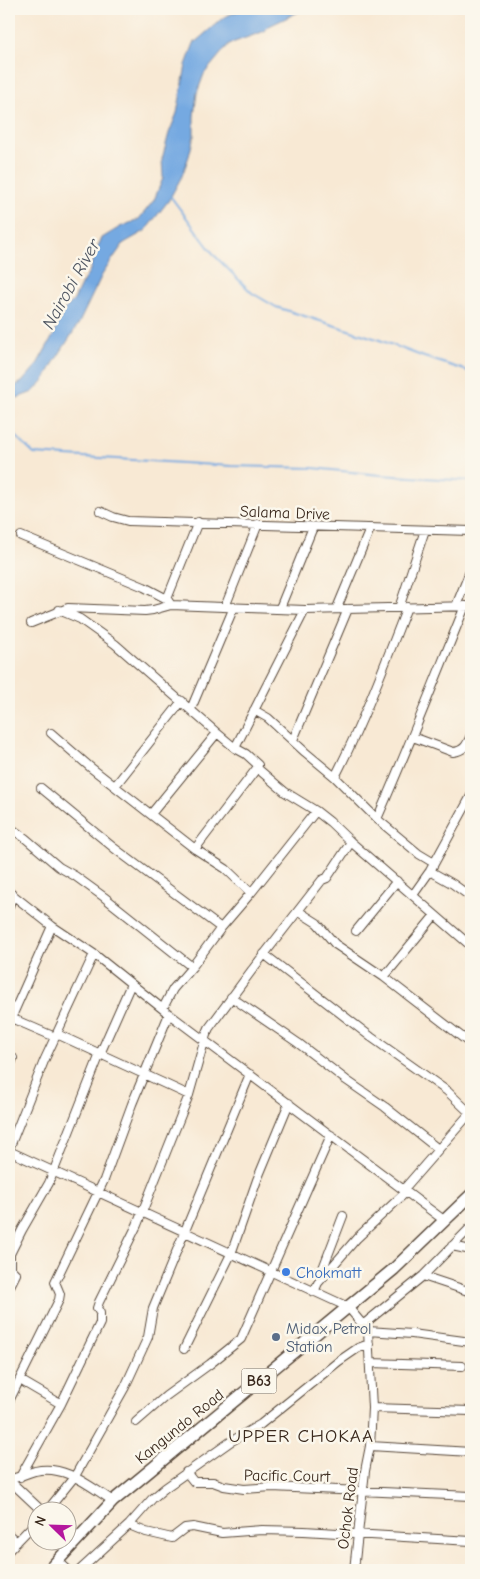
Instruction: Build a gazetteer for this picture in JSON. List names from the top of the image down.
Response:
{
  "streets": {
    "highway": ["B63", "Kangundo Road"],
    "street": ["Salama Drive", "Pacific Court", "Ochok Road"]
  },
  "crossings": [
    ["Pacific Court", "Ochok Road"]
  ],
  "districts": ["UPPER CHOKAA"],
  "water": ["Nairobi River"],
  "places": ["Chokmatt", "Midax Petrol Station"],
  "north": "top left"
}
